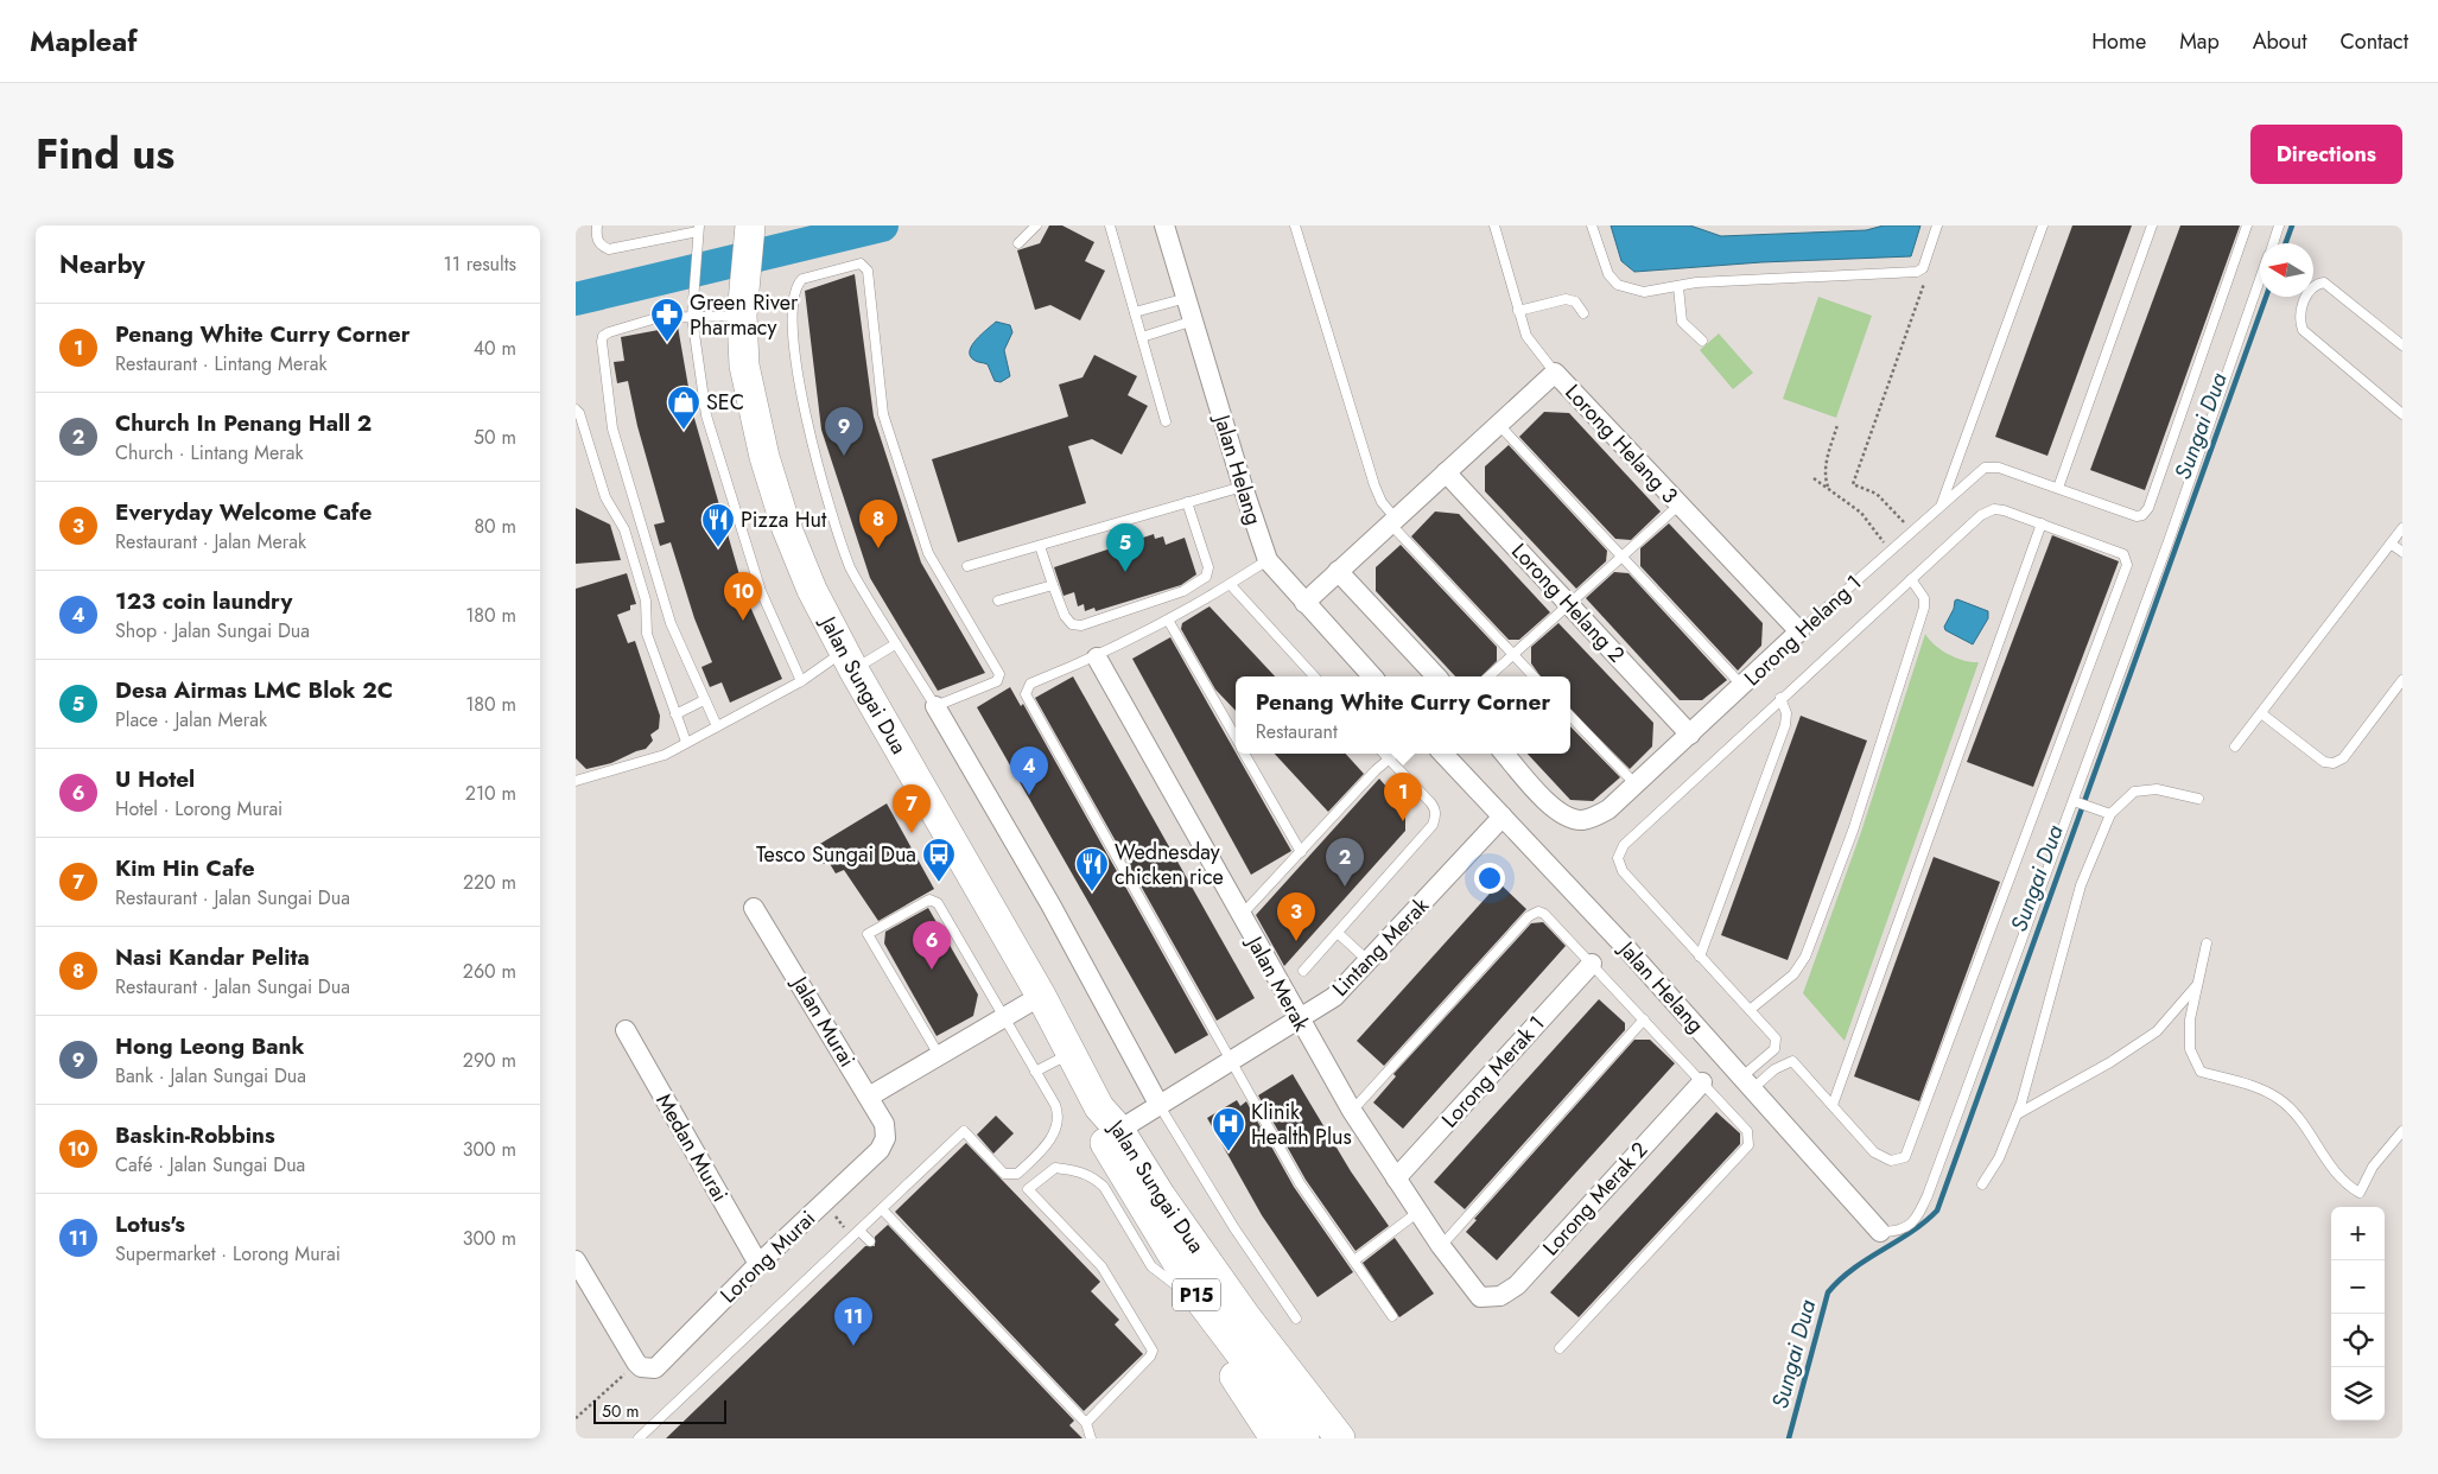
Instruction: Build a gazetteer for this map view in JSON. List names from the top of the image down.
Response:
{
  "streets": {
    "main road": ["Jalan Sungai Dua", "P15"],
    "street": [
      "Lorong Helang 3",
      "Jalan Helang",
      "Lorong Helang 2",
      "Lorong Helang 1",
      "Lintang Merak",
      "Jalan Merak",
      "Jalan Murai",
      "Lorong Merak 1",
      "Medan Murai",
      "Lorong Merak 2",
      "Lorong Murai"
    ]
  },
  "crossings": [
    ["Lorong Helang 3", "Lorong Helang 1"],
    ["Jalan Helang", "Lintang Merak"],
    ["Lorong Helang 2", "Lorong Helang 1"],
    ["Jalan Sungai Dua", "Lintang Merak"],
    ["Lintang Merak", "Jalan Merak"],
    ["Jalan Merak", "Lorong Merak 1"],
    ["Jalan Merak", "Lorong Merak 2"],
    ["Jalan Murai", "Lorong Murai"],
    ["Medan Murai", "Lorong Murai"]
  ],
  "water": ["Sungai Dua"],
  "places": {
    "pharmacy": ["Green River Pharmacy"],
    "shop": ["SEC"],
    "restaurant": ["Pizza Hut", "Wednesday chicken rice"],
    "bus stop": ["Tesco Sungai Dua"],
    "hospital": ["Klinik Health Plus"]
  },
  "scale_bar": "50 m",
  "north": "left",
  "page": {
    "header": "Mapleaf",
    "nav": [
      "Home",
      "Map",
      "About",
      "Contact"
    ],
    "title": "Find us",
    "buttons": "Directions",
    "heading": ["Nearby", "11 results"],
    "list": [
      {
        "mark": "1",
        "name": "Penang White Curry Corner",
        "note": "Restaurant · Lintang Merak",
        "value": "40 m"
      },
      {
        "mark": "2",
        "name": "Church In Penang Hall 2",
        "note": "Church · Lintang Merak",
        "value": "50 m"
      },
      {
        "mark": "3",
        "name": "Everyday Welcome Cafe",
        "note": "Restaurant · Jalan Merak",
        "value": "80 m"
      },
      {
        "mark": "4",
        "name": "123 coin laundry",
        "note": "Shop · Jalan Sungai Dua",
        "value": "180 m"
      },
      {
        "mark": "5",
        "name": "Desa Airmas LMC Blok 2C",
        "note": "Place · Jalan Merak",
        "value": "180 m"
      },
      {
        "mark": "6",
        "name": "U Hotel",
        "note": "Hotel · Lorong Murai",
        "value": "210 m"
      },
      {
        "mark": "7",
        "name": "Kim Hin Cafe",
        "note": "Restaurant · Jalan Sungai Dua",
        "value": "220 m"
      },
      {
        "mark": "8",
        "name": "Nasi Kandar Pelita",
        "note": "Restaurant · Jalan Sungai Dua",
        "value": "260 m"
      },
      {
        "mark": "9",
        "name": "Hong Leong Bank",
        "note": "Bank · Jalan Sungai Dua",
        "value": "290 m"
      },
      {
        "mark": "10",
        "name": "Baskin-Robbins",
        "note": "Café · Jalan Sungai Dua",
        "value": "300 m"
      },
      {
        "mark": "11",
        "name": "Lotus's",
        "note": "Supermarket · Lorong Murai",
        "value": "300 m"
      }
    ],
    "pins": [
      "9",
      "8",
      "5",
      "10",
      "4",
      "1",
      "7",
      "2",
      "3",
      "6",
      "11"
    ],
    "popup": ["Penang White Curry Corner", "Restaurant"],
    "map_buttons": ["+", "−"],
    "scale": "50 m"
  }
}
